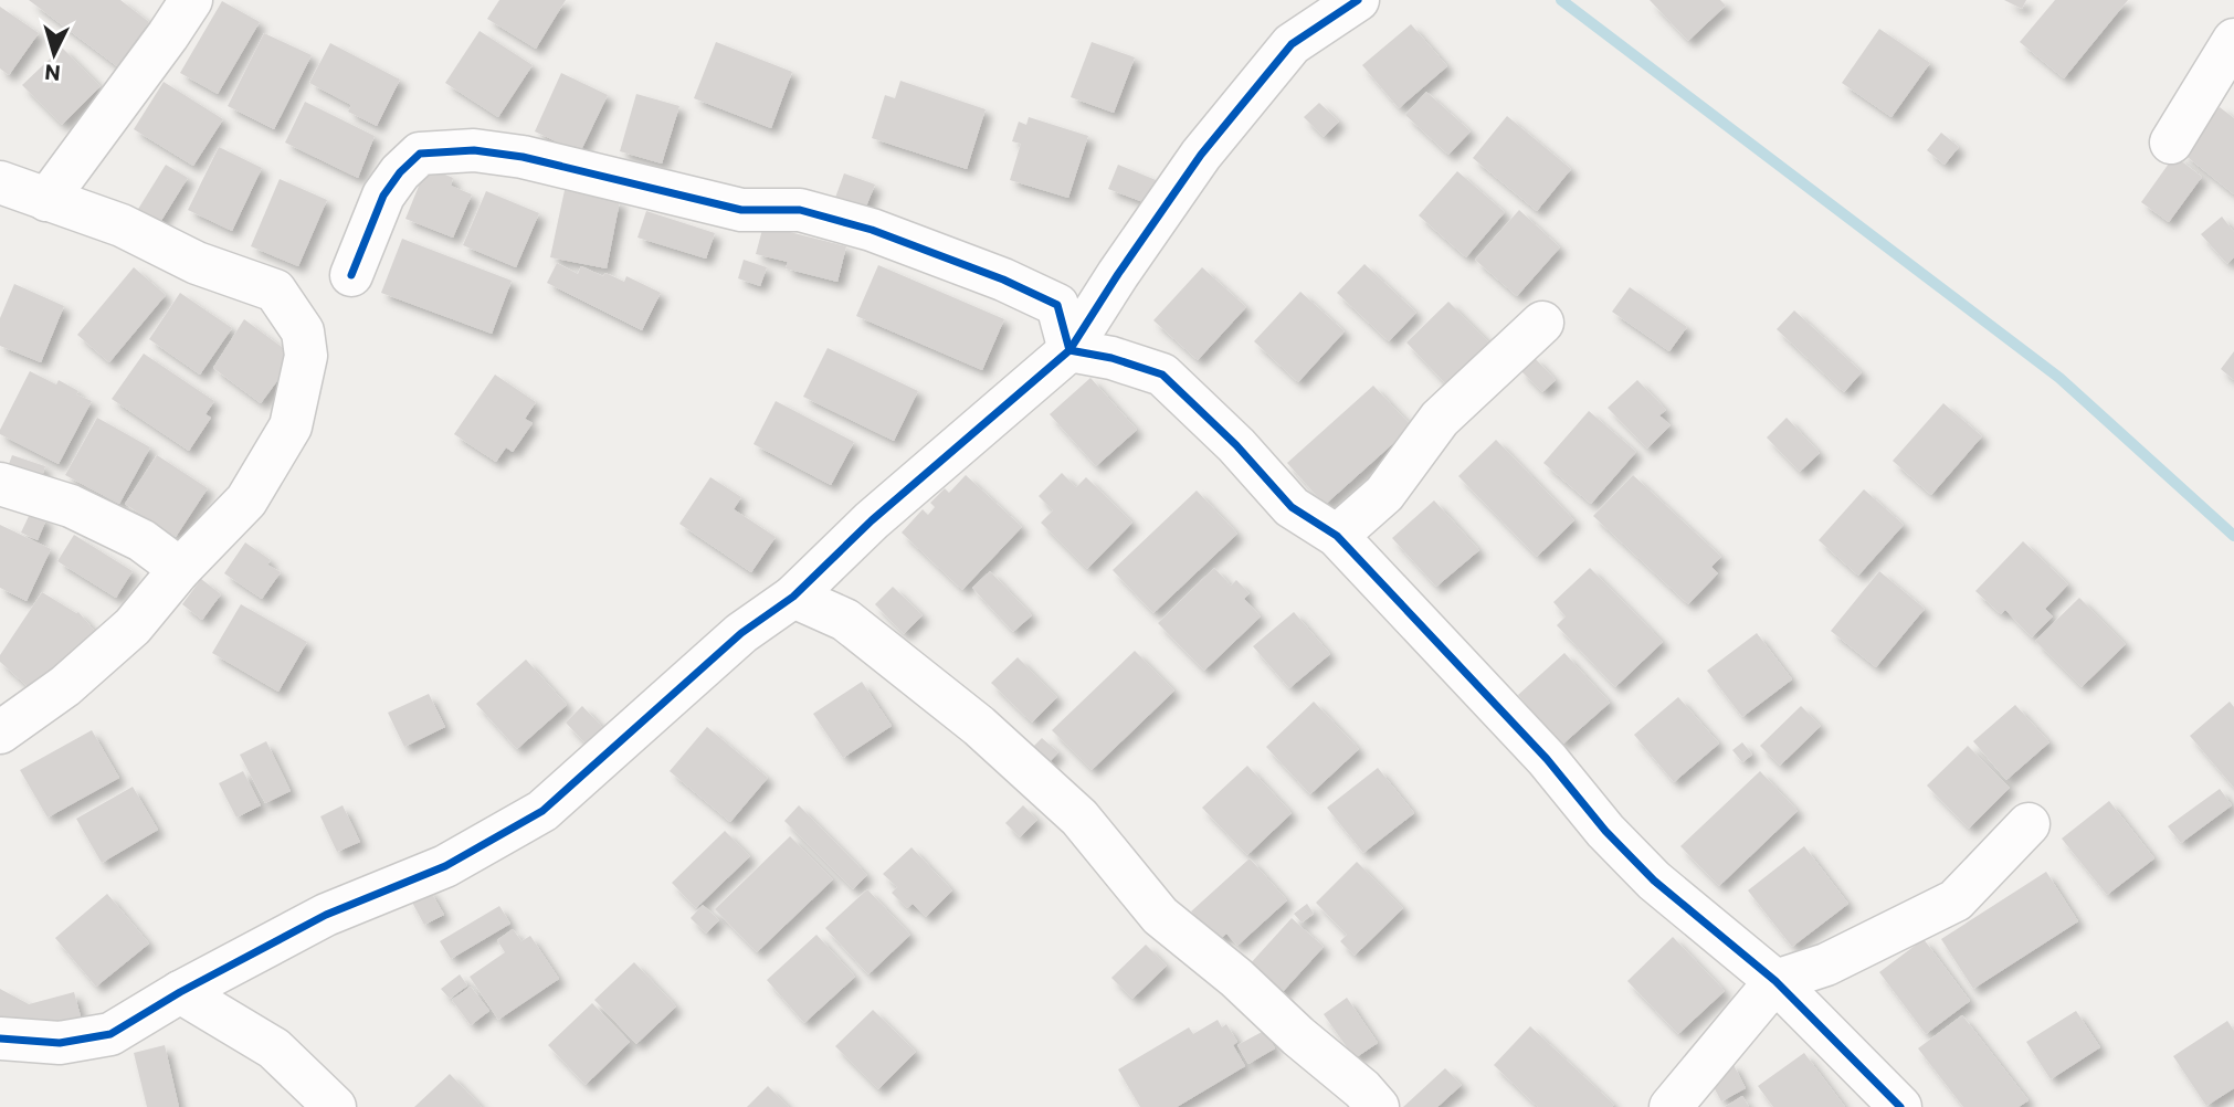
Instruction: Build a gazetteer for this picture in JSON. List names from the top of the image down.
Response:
{
  "north": "bottom"
}
